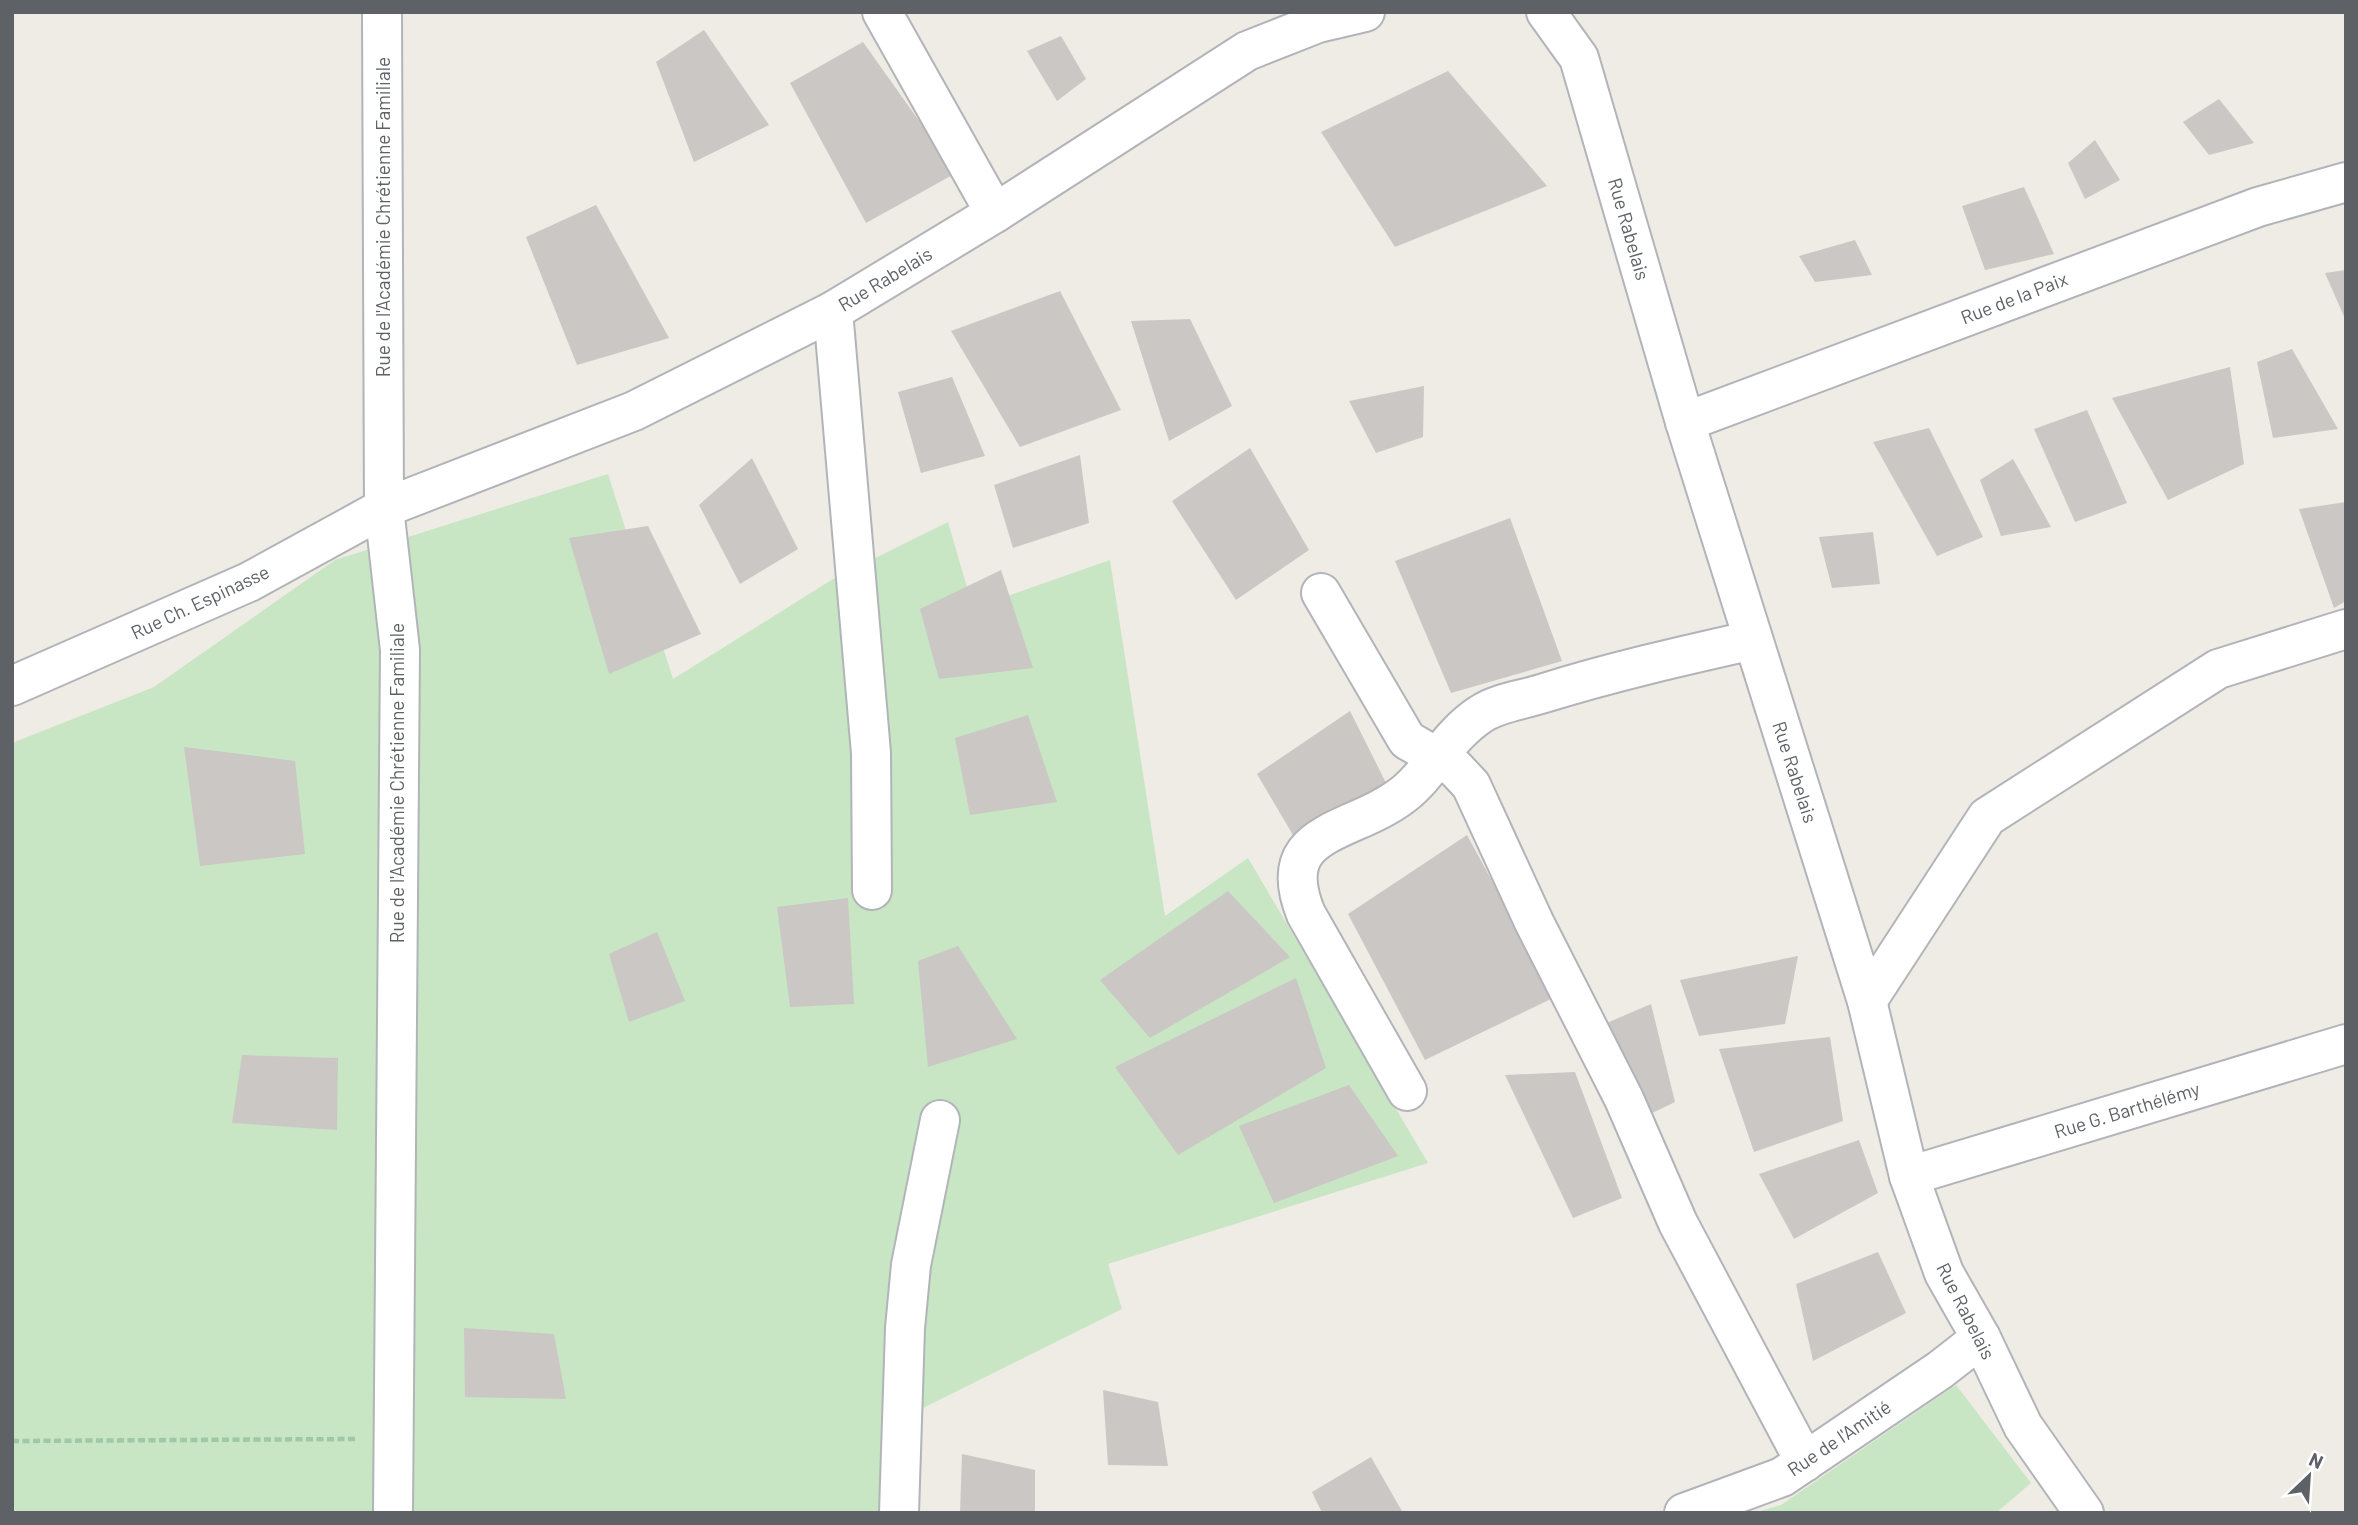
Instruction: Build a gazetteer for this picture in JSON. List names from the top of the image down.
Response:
{
  "streets": {
    "street": [
      "Rue de l'Académie Chrétienne Familiale",
      "Rue Rabelais",
      "Rue de la Paix",
      "Rue Ch. Espinasse",
      "Rue G. Barthélémy",
      "Rue de l'Amitié"
    ]
  },
  "crossings": [
    ["Rue de l'Académie Chrétienne Familiale", "Rue Rabelais"],
    ["Rue de l'Académie Chrétienne Familiale", "Rue Ch. Espinasse"],
    ["Rue Rabelais", "Rue de la Paix"],
    ["Rue Rabelais", "Rue Ch. Espinasse"],
    ["Rue Rabelais", "Rue G. Barthélémy"],
    ["Rue Rabelais", "Rue de l'Amitié"]
  ],
  "north": "top right"
}
